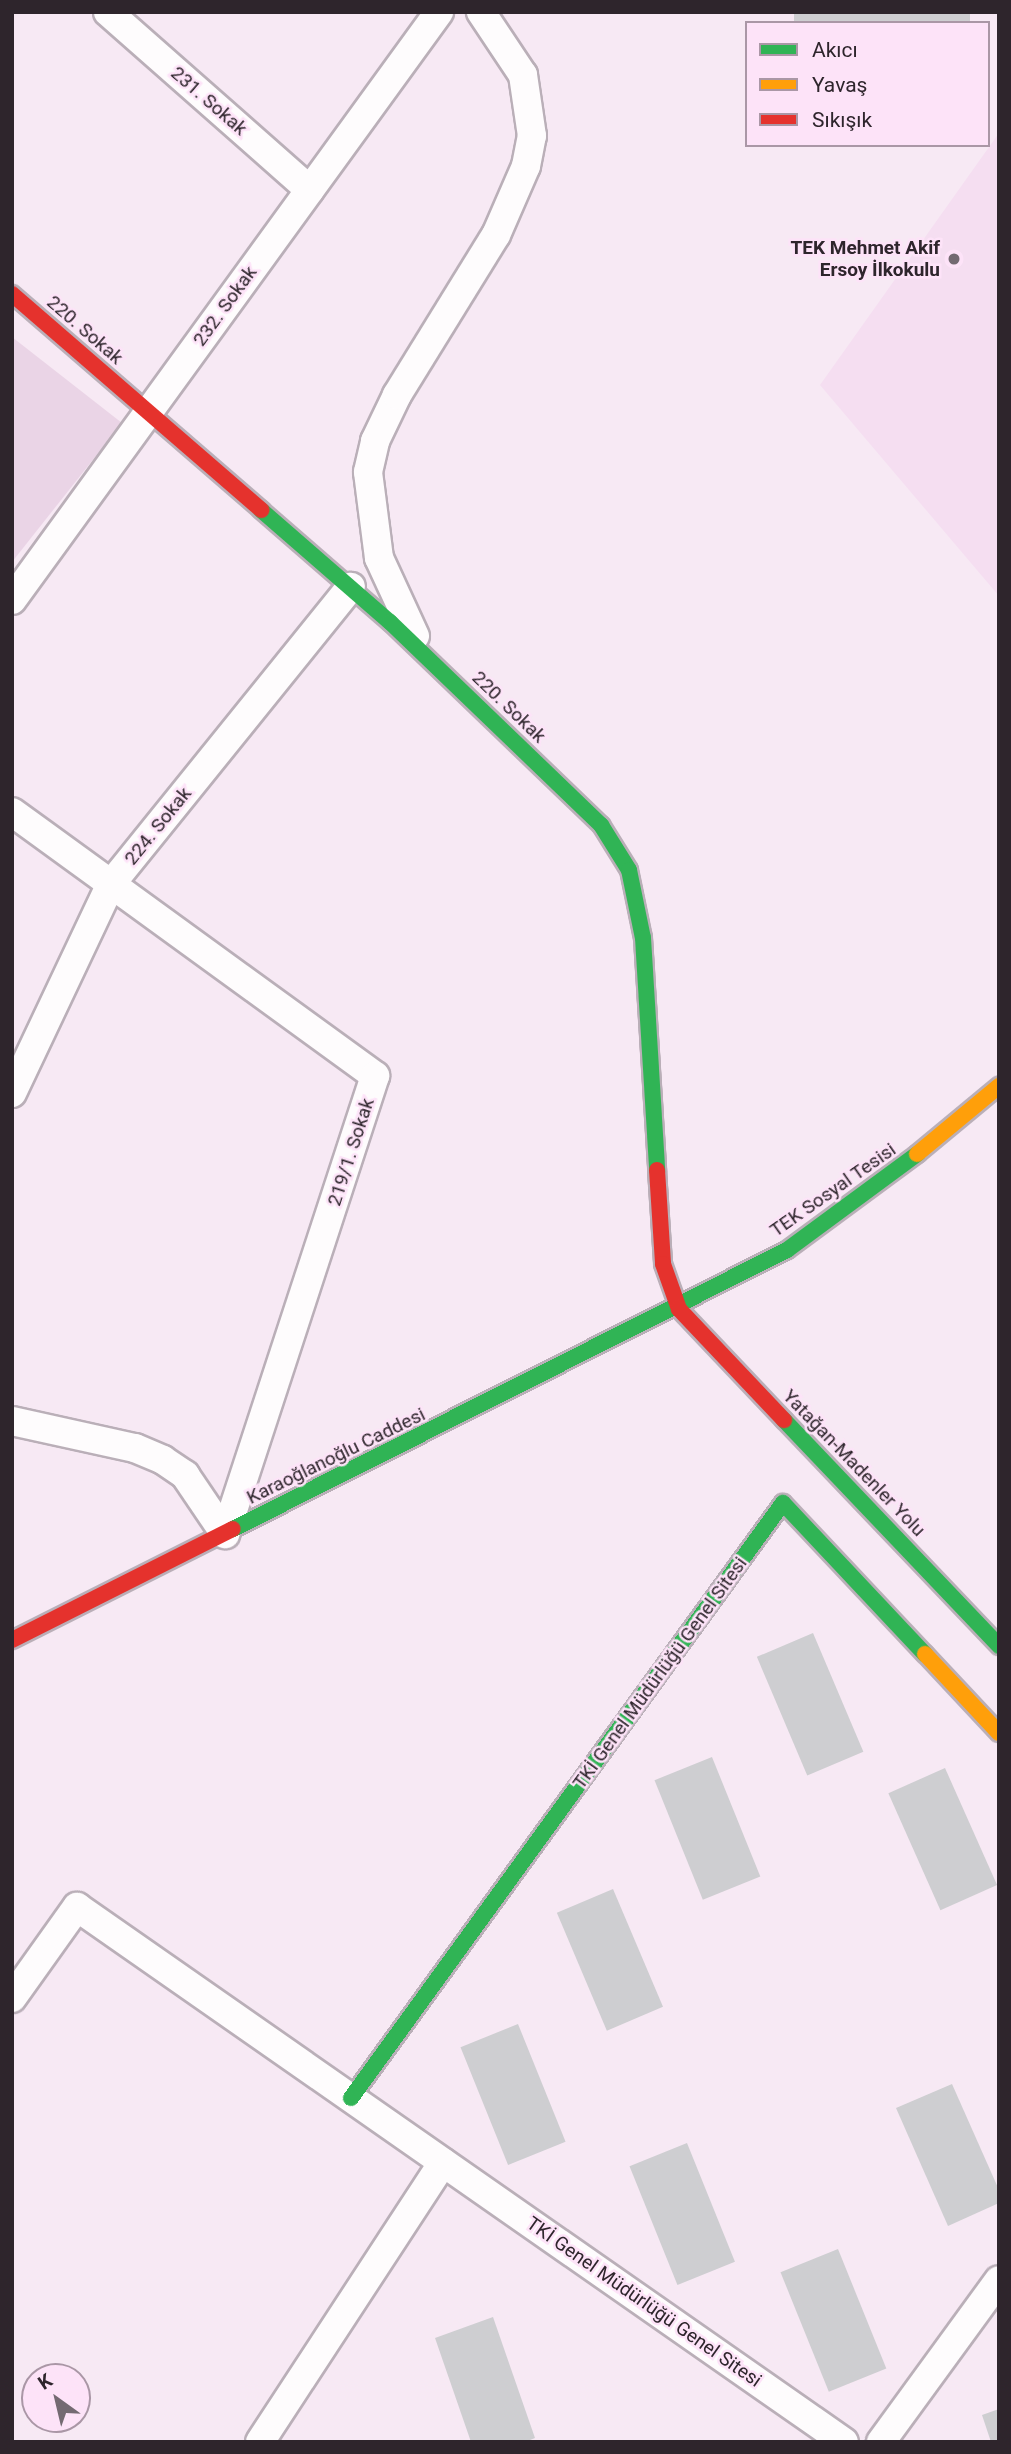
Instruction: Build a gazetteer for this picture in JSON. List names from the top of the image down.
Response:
{
  "streets": {
    "street": [
      "231. Sokak",
      "232. Sokak",
      "220. Sokak",
      "224. Sokak",
      "219/1. Sokak",
      "TEK Sosyal Tesisi",
      "Karaoğlanoğlu Caddesi",
      "Yatağan-Madenler Yolu",
      "TKİ Genel Müdürlüğü Genel Sitesi"
    ]
  },
  "crossings": [
    ["231. Sokak", "232. Sokak"],
    ["232. Sokak", "220. Sokak"],
    ["220. Sokak", "224. Sokak"],
    ["220. Sokak", "TEK Sosyal Tesisi"],
    ["220. Sokak", "Karaoğlanoğlu Caddesi"],
    ["220. Sokak", "Yatağan-Madenler Yolu"],
    ["224. Sokak", "219/1. Sokak"],
    ["219/1. Sokak", "Karaoğlanoğlu Caddesi"],
    ["TEK Sosyal Tesisi", "Karaoğlanoğlu Caddesi"],
    ["TEK Sosyal Tesisi", "Yatağan-Madenler Yolu"],
    ["Karaoğlanoğlu Caddesi", "Yatağan-Madenler Yolu"]
  ],
  "places": ["TEK Mehmet Akif Ersoy İlkokulu"],
  "legend": ["Akıcı", "Yavaş", "Sıkışık"],
  "north": "top left"
}
